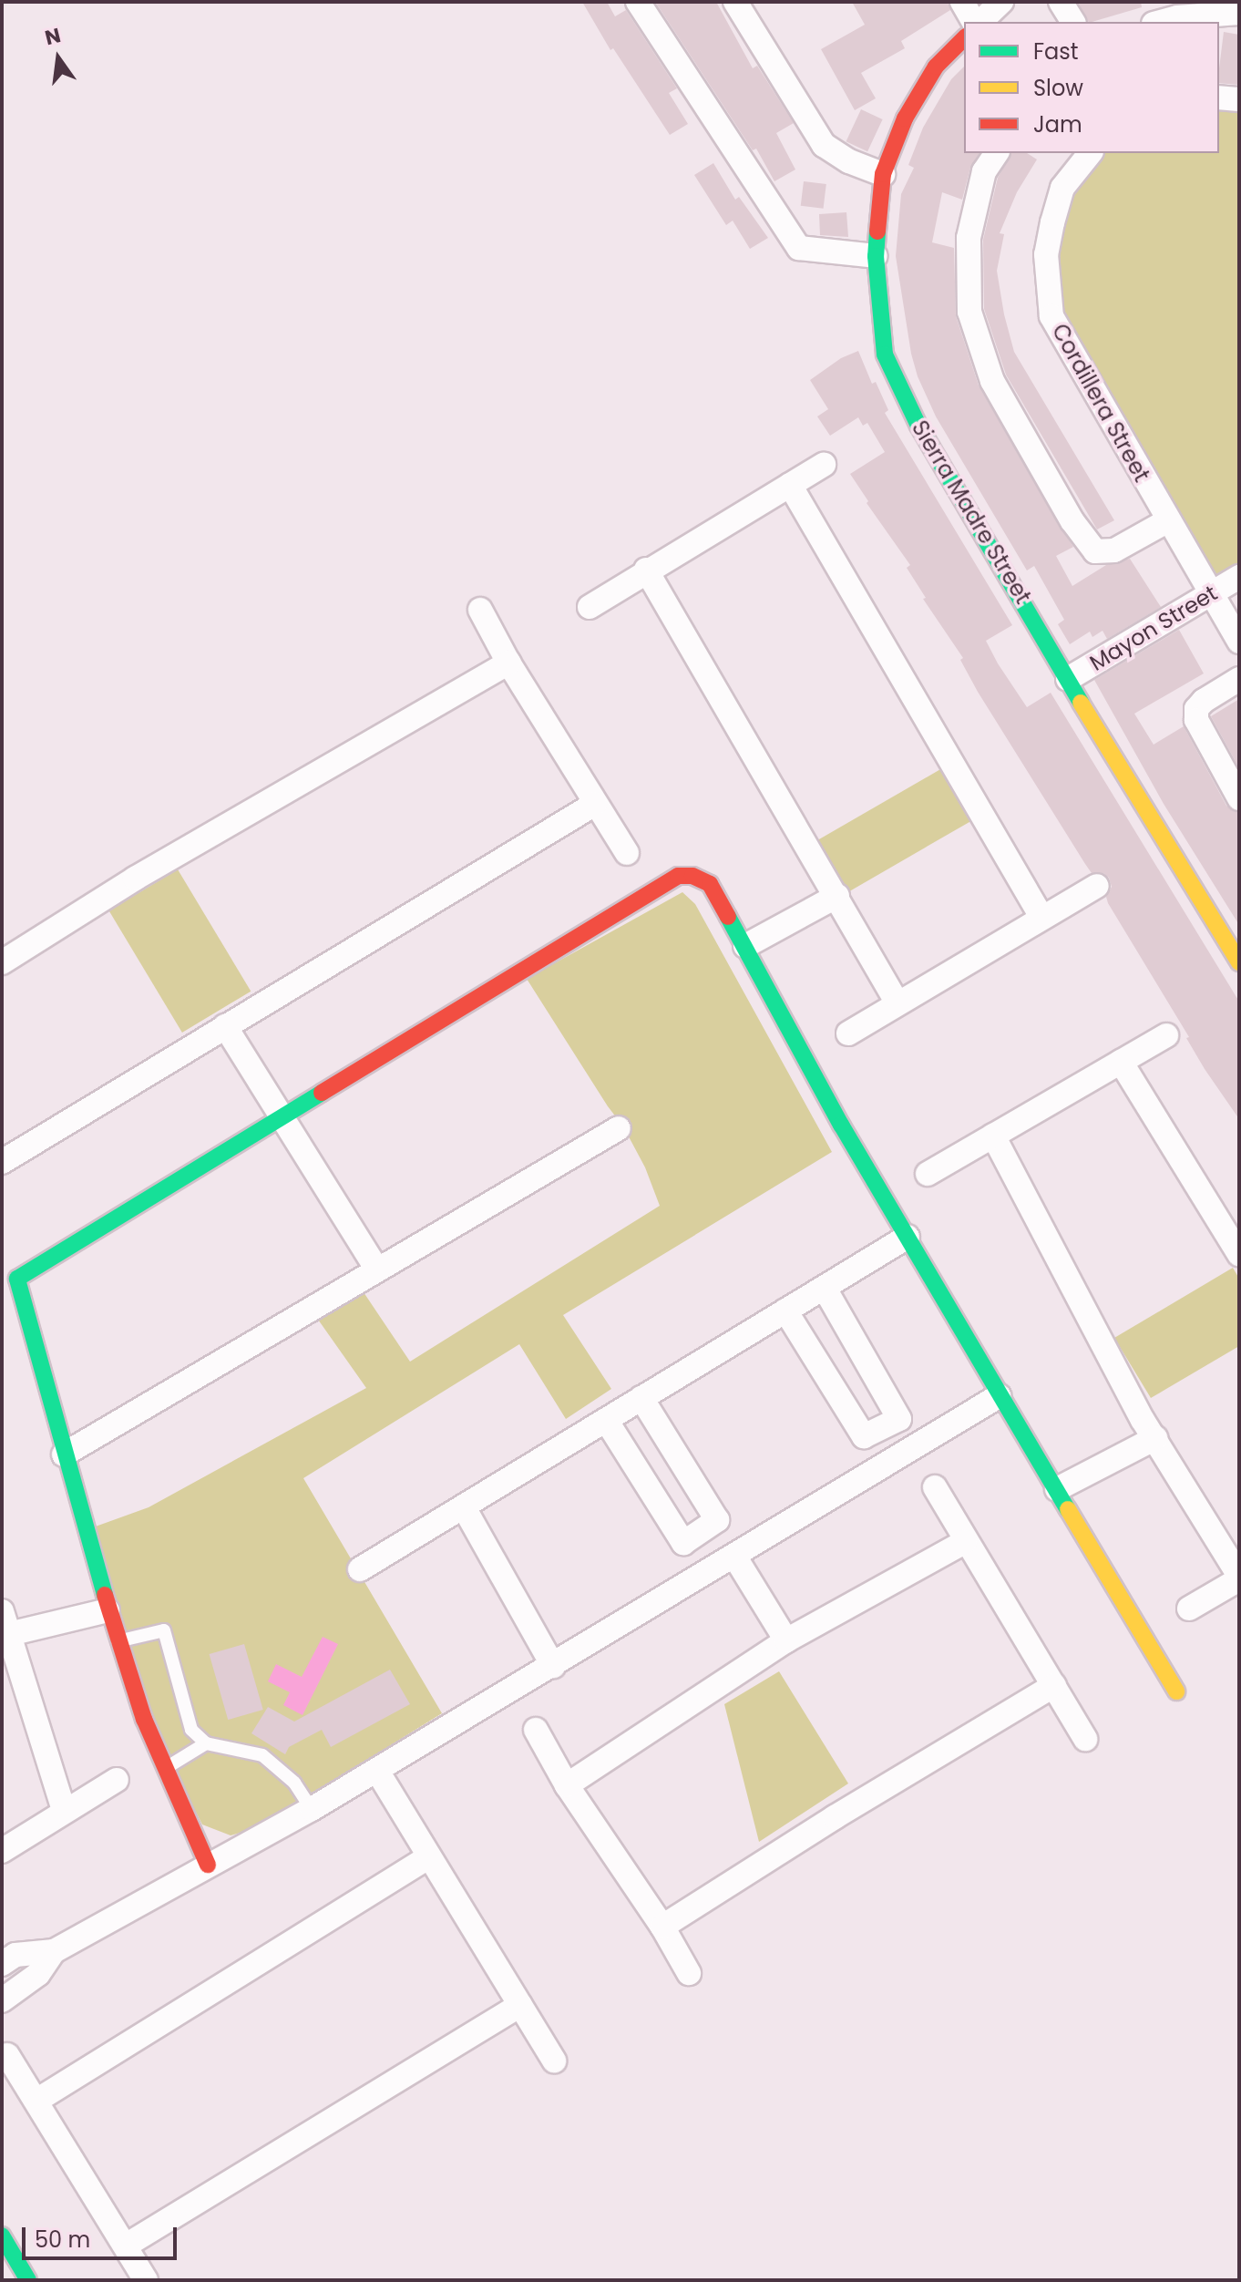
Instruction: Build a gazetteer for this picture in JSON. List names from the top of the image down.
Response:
{
  "streets": {
    "street": ["Cordillera Street", "Sierra Madre Street", "Mayon Street"]
  },
  "crossings": [
    ["Cordillera Street", "Mayon Street"],
    ["Sierra Madre Street", "Mayon Street"]
  ],
  "legend": ["Fast", "Slow", "Jam"],
  "scale_bar": "50 m",
  "north": "top"
}
